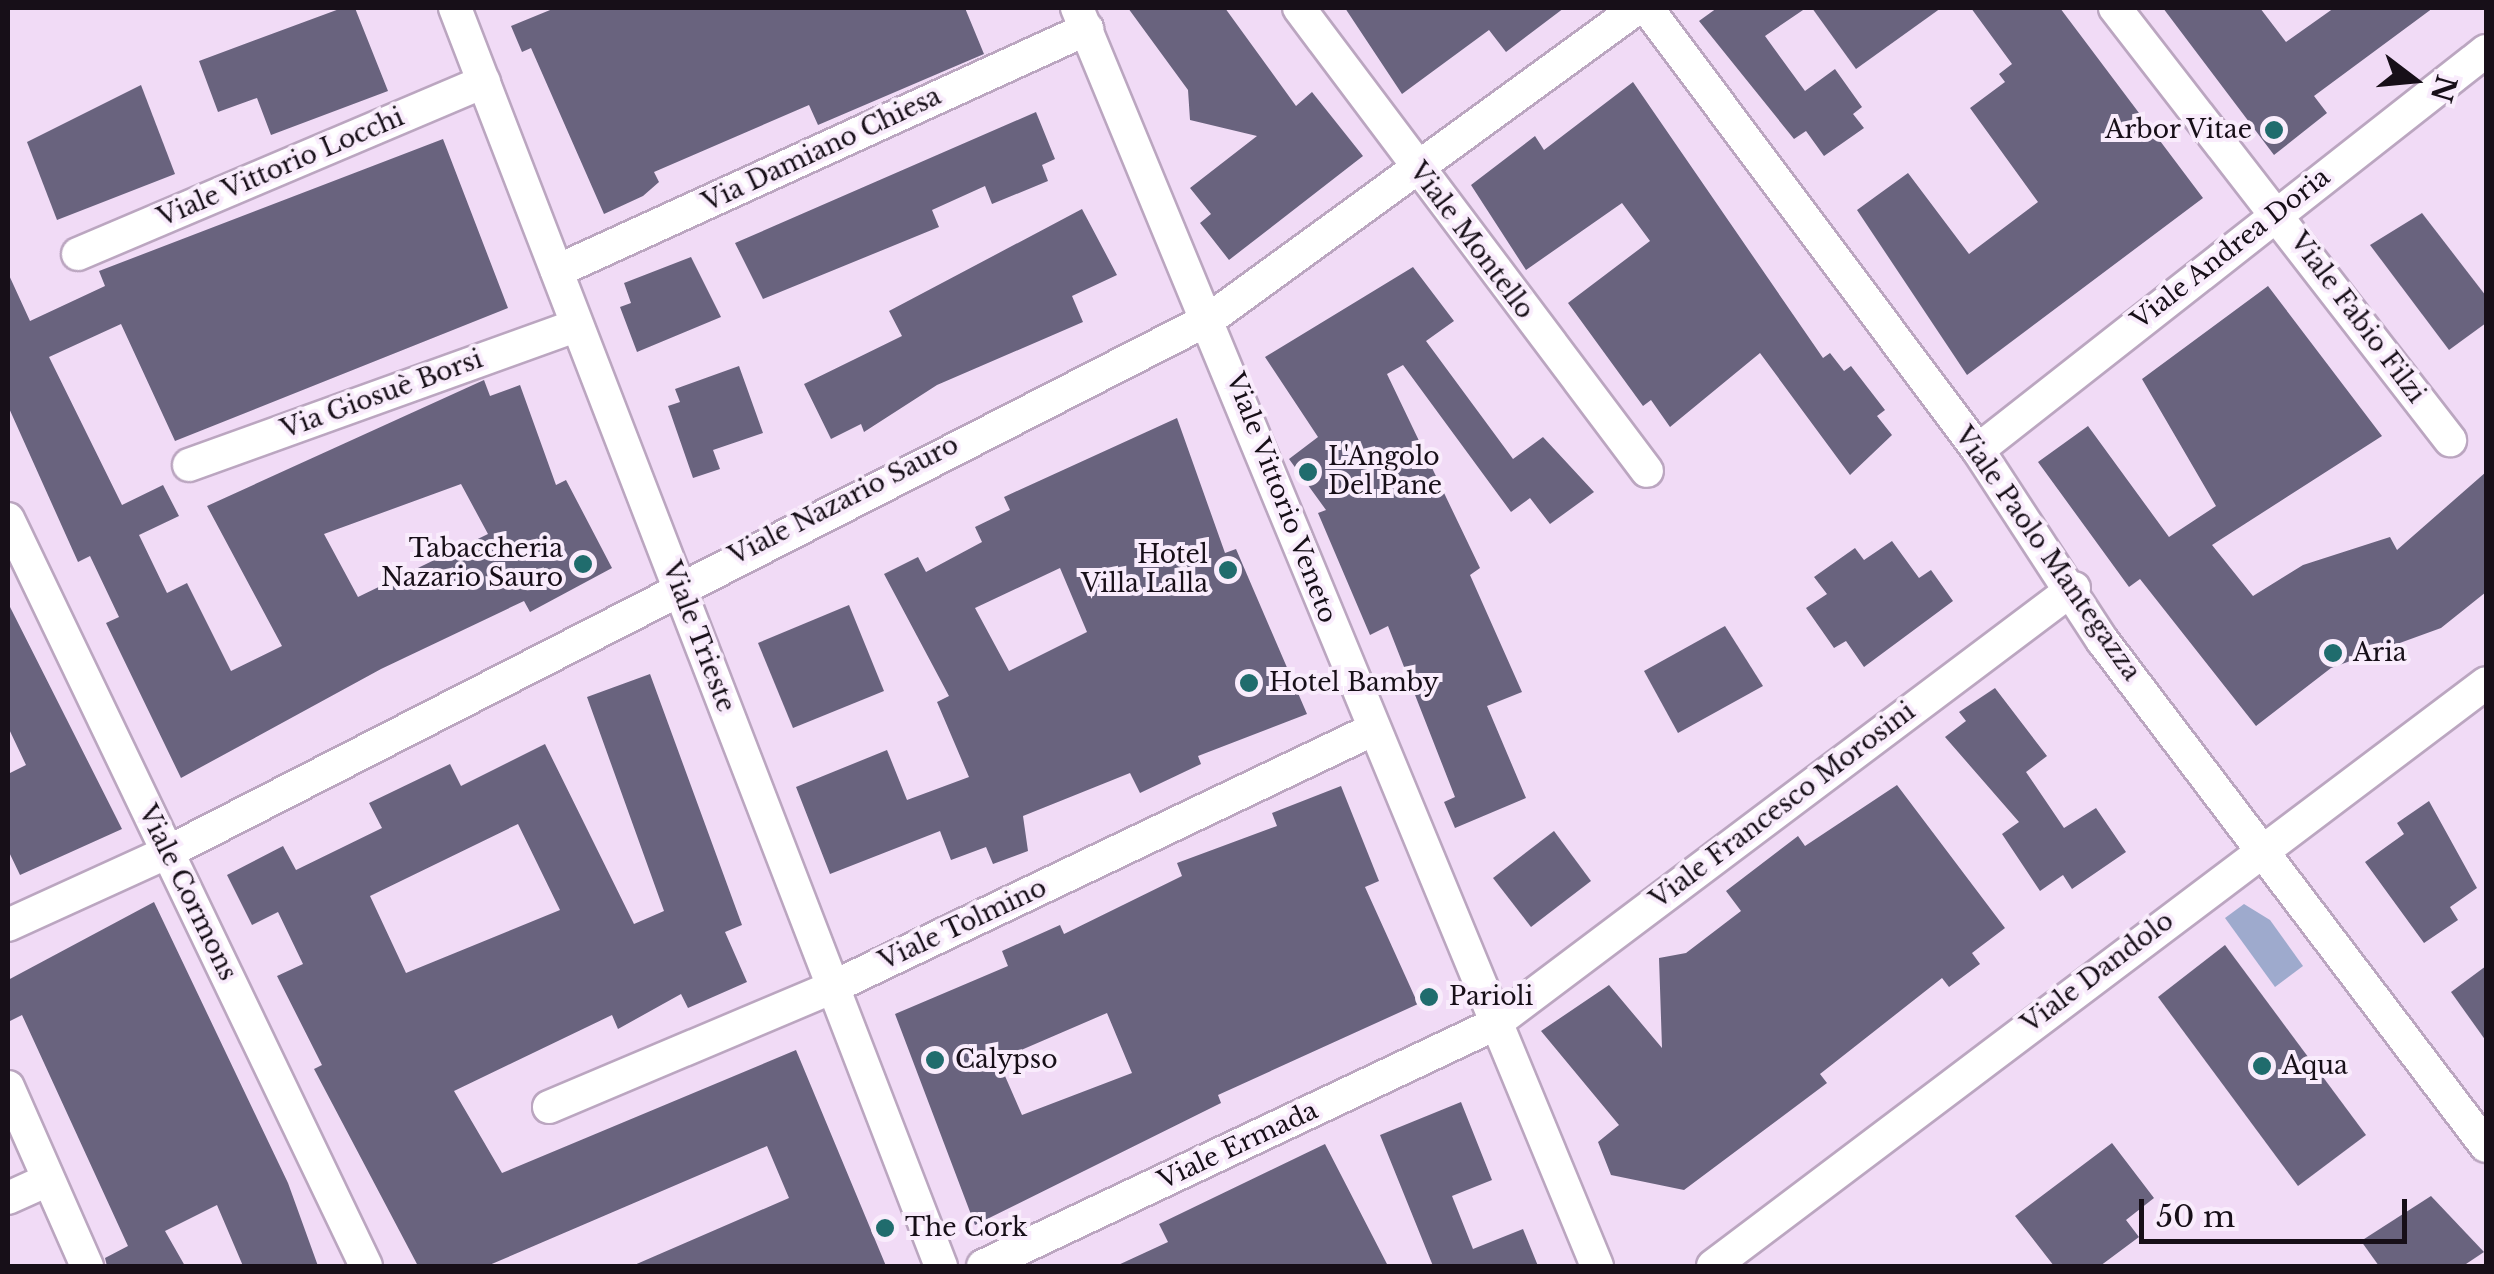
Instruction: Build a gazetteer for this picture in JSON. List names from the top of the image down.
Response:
{
  "streets": {
    "street": [
      "Via Damiano Chiesa",
      "Viale Vittorio Locchi",
      "Viale Montello",
      "Viale Andrea Doria",
      "Viale Fabio Filzi",
      "Via Giosuè Borsi",
      "Viale Vittorio Veneto",
      "Viale Nazario Sauro",
      "Viale Paolo Mantegazza",
      "Viale Trieste",
      "Viale Francesco Morosini",
      "Viale Cormons",
      "Viale Tolmino",
      "Viale Dandolo",
      "Viale Ermada"
    ]
  },
  "crossings": [
    ["Via Damiano Chiesa", "Viale Vittorio Veneto"],
    ["Via Damiano Chiesa", "Viale Trieste"],
    ["Viale Vittorio Locchi", "Viale Trieste"],
    ["Viale Montello", "Viale Nazario Sauro"],
    ["Viale Andrea Doria", "Viale Fabio Filzi"],
    ["Viale Andrea Doria", "Viale Paolo Mantegazza"],
    ["Via Giosuè Borsi", "Viale Trieste"],
    ["Viale Vittorio Veneto", "Viale Nazario Sauro"],
    ["Viale Vittorio Veneto", "Viale Francesco Morosini"],
    ["Viale Vittorio Veneto", "Viale Tolmino"],
    ["Viale Vittorio Veneto", "Viale Ermada"],
    ["Viale Nazario Sauro", "Viale Trieste"],
    ["Viale Nazario Sauro", "Viale Cormons"],
    ["Viale Paolo Mantegazza", "Viale Francesco Morosini"],
    ["Viale Paolo Mantegazza", "Viale Dandolo"],
    ["Viale Trieste", "Viale Tolmino"],
    ["Viale Francesco Morosini", "Viale Ermada"]
  ],
  "places": [
    "Arbor Vitae",
    "L'Angolo Del Pane",
    "Tabaccheria Nazario Sauro",
    "Hotel Villa Lalla",
    "Aria",
    "Hotel Bamby",
    "Parioli",
    "Calypso",
    "Aqua",
    "The Cork"
  ],
  "scale_bar": "50 m",
  "north": "right"
}
